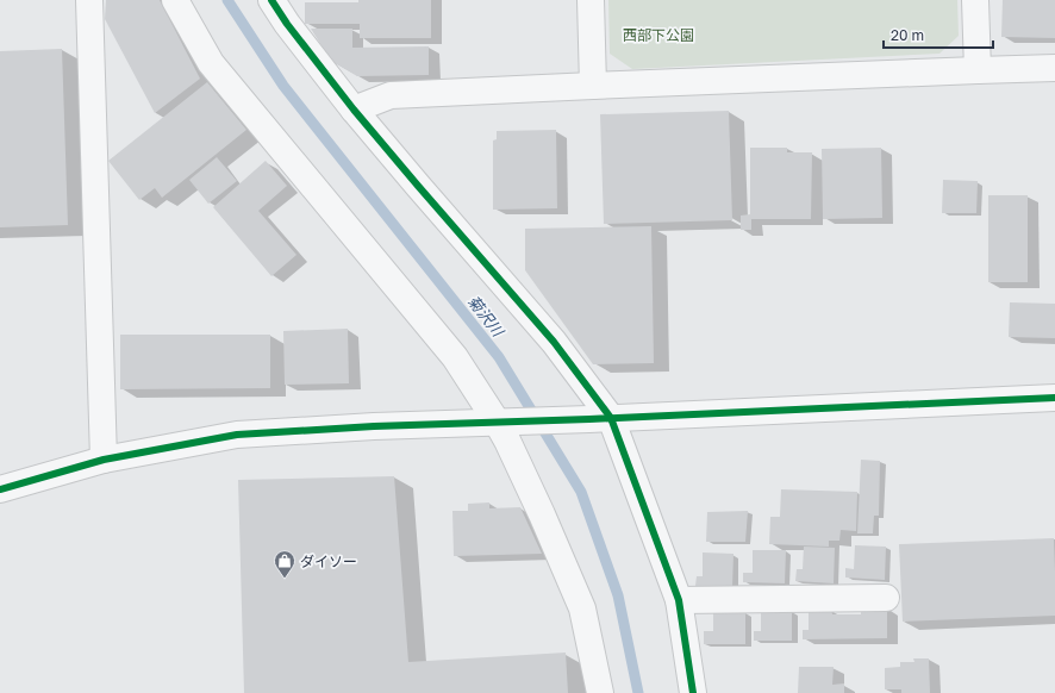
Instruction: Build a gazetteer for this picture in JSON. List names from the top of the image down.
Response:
{
  "water": ["菊沢川"],
  "parks": ["西部下公園"],
  "places": {
    "shop": ["ダイソー"]
  },
  "scale_bar": "20 m"
}
